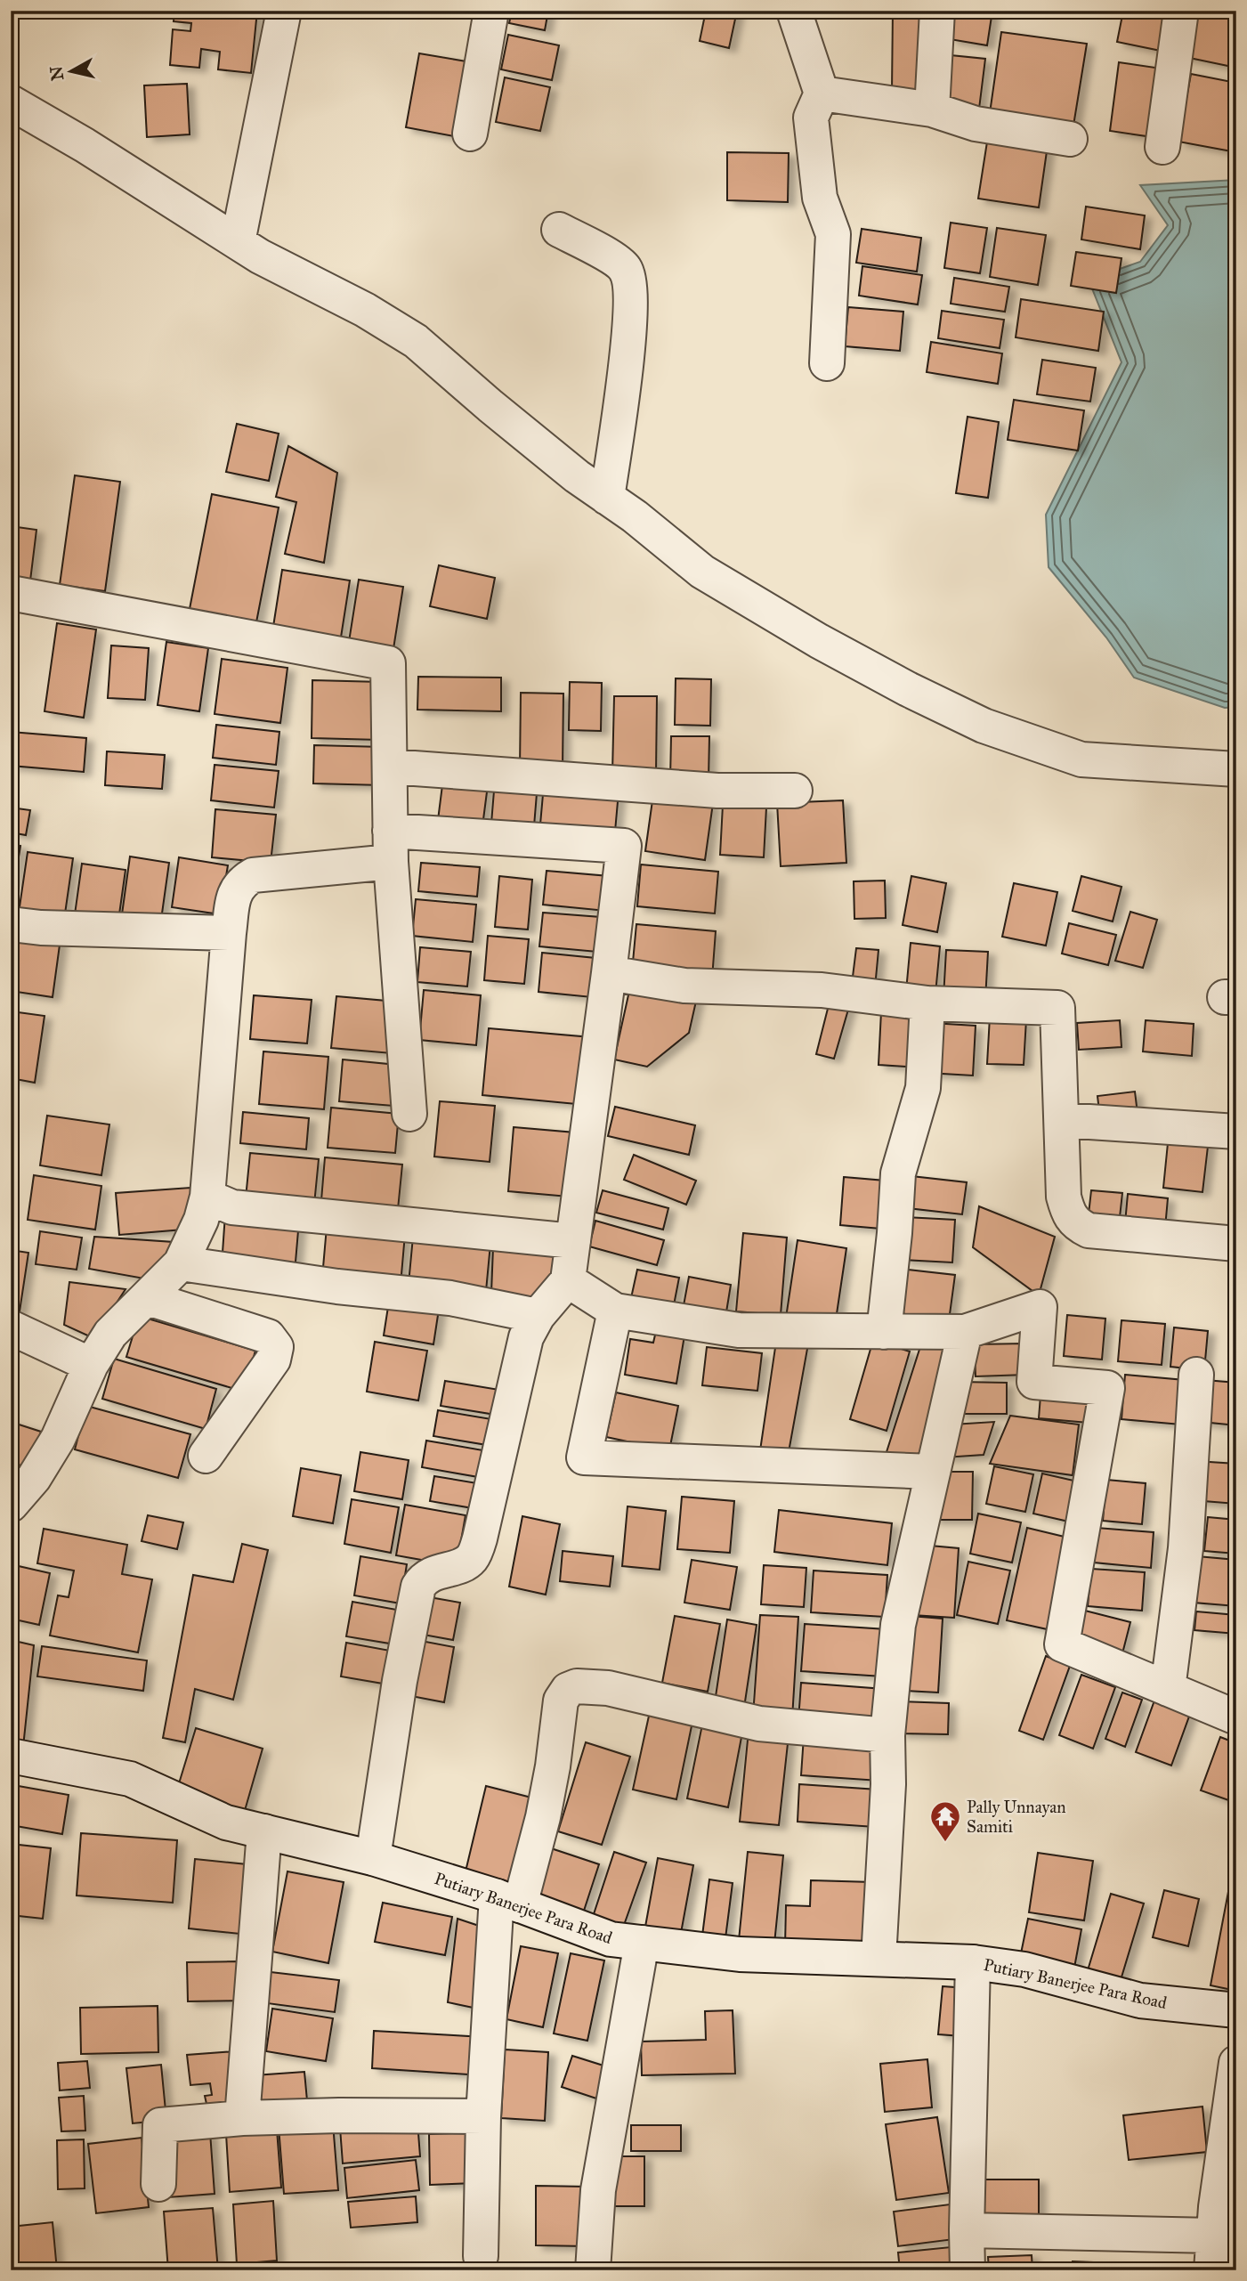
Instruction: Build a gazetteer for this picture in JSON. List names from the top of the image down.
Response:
{
  "streets": {
    "street": ["Putiary Banerjee Para Road"]
  },
  "places": {
    "temple": ["Pally Unnayan Samiti"]
  },
  "north": "left"
}
